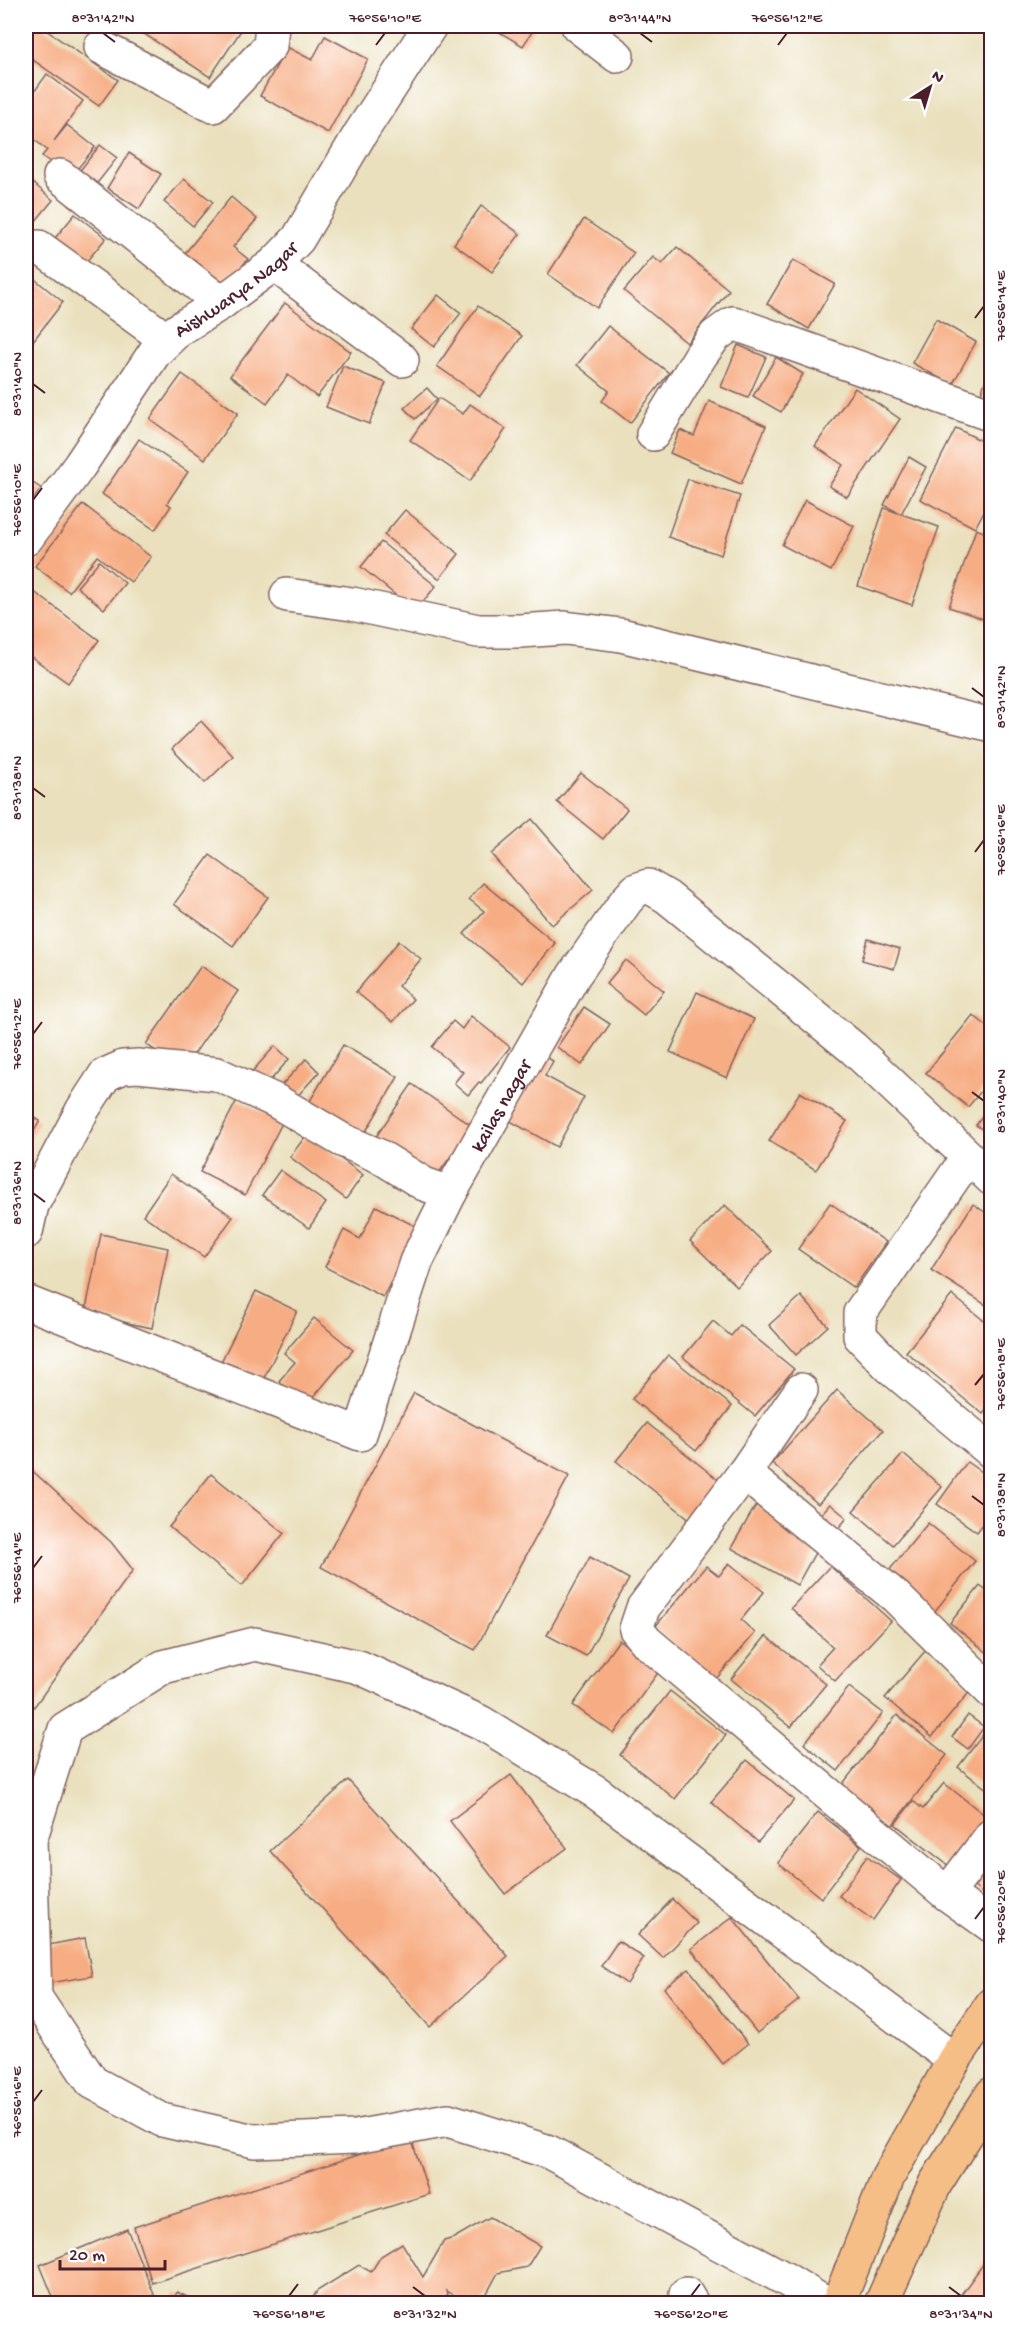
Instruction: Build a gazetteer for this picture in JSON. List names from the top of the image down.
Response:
{
  "streets": {
    "street": ["Aishwarya Nagar", "kailas nagar"]
  },
  "scale_bar": "20 m",
  "north": "top right",
  "coordinates": [
    "8°31'42\"N",
    "76°56'10\"E",
    "8°31'44\"N",
    "76°56'12\"E",
    "76°56'14\"E",
    "8°31'40\"N",
    "8°31'38\"N",
    "76°56'16\"E",
    "8°31'36\"N",
    "76°56'18\"E",
    "76°56'20\"E",
    "8°31'32\"N",
    "8°31'34\"N"
  ]
}
